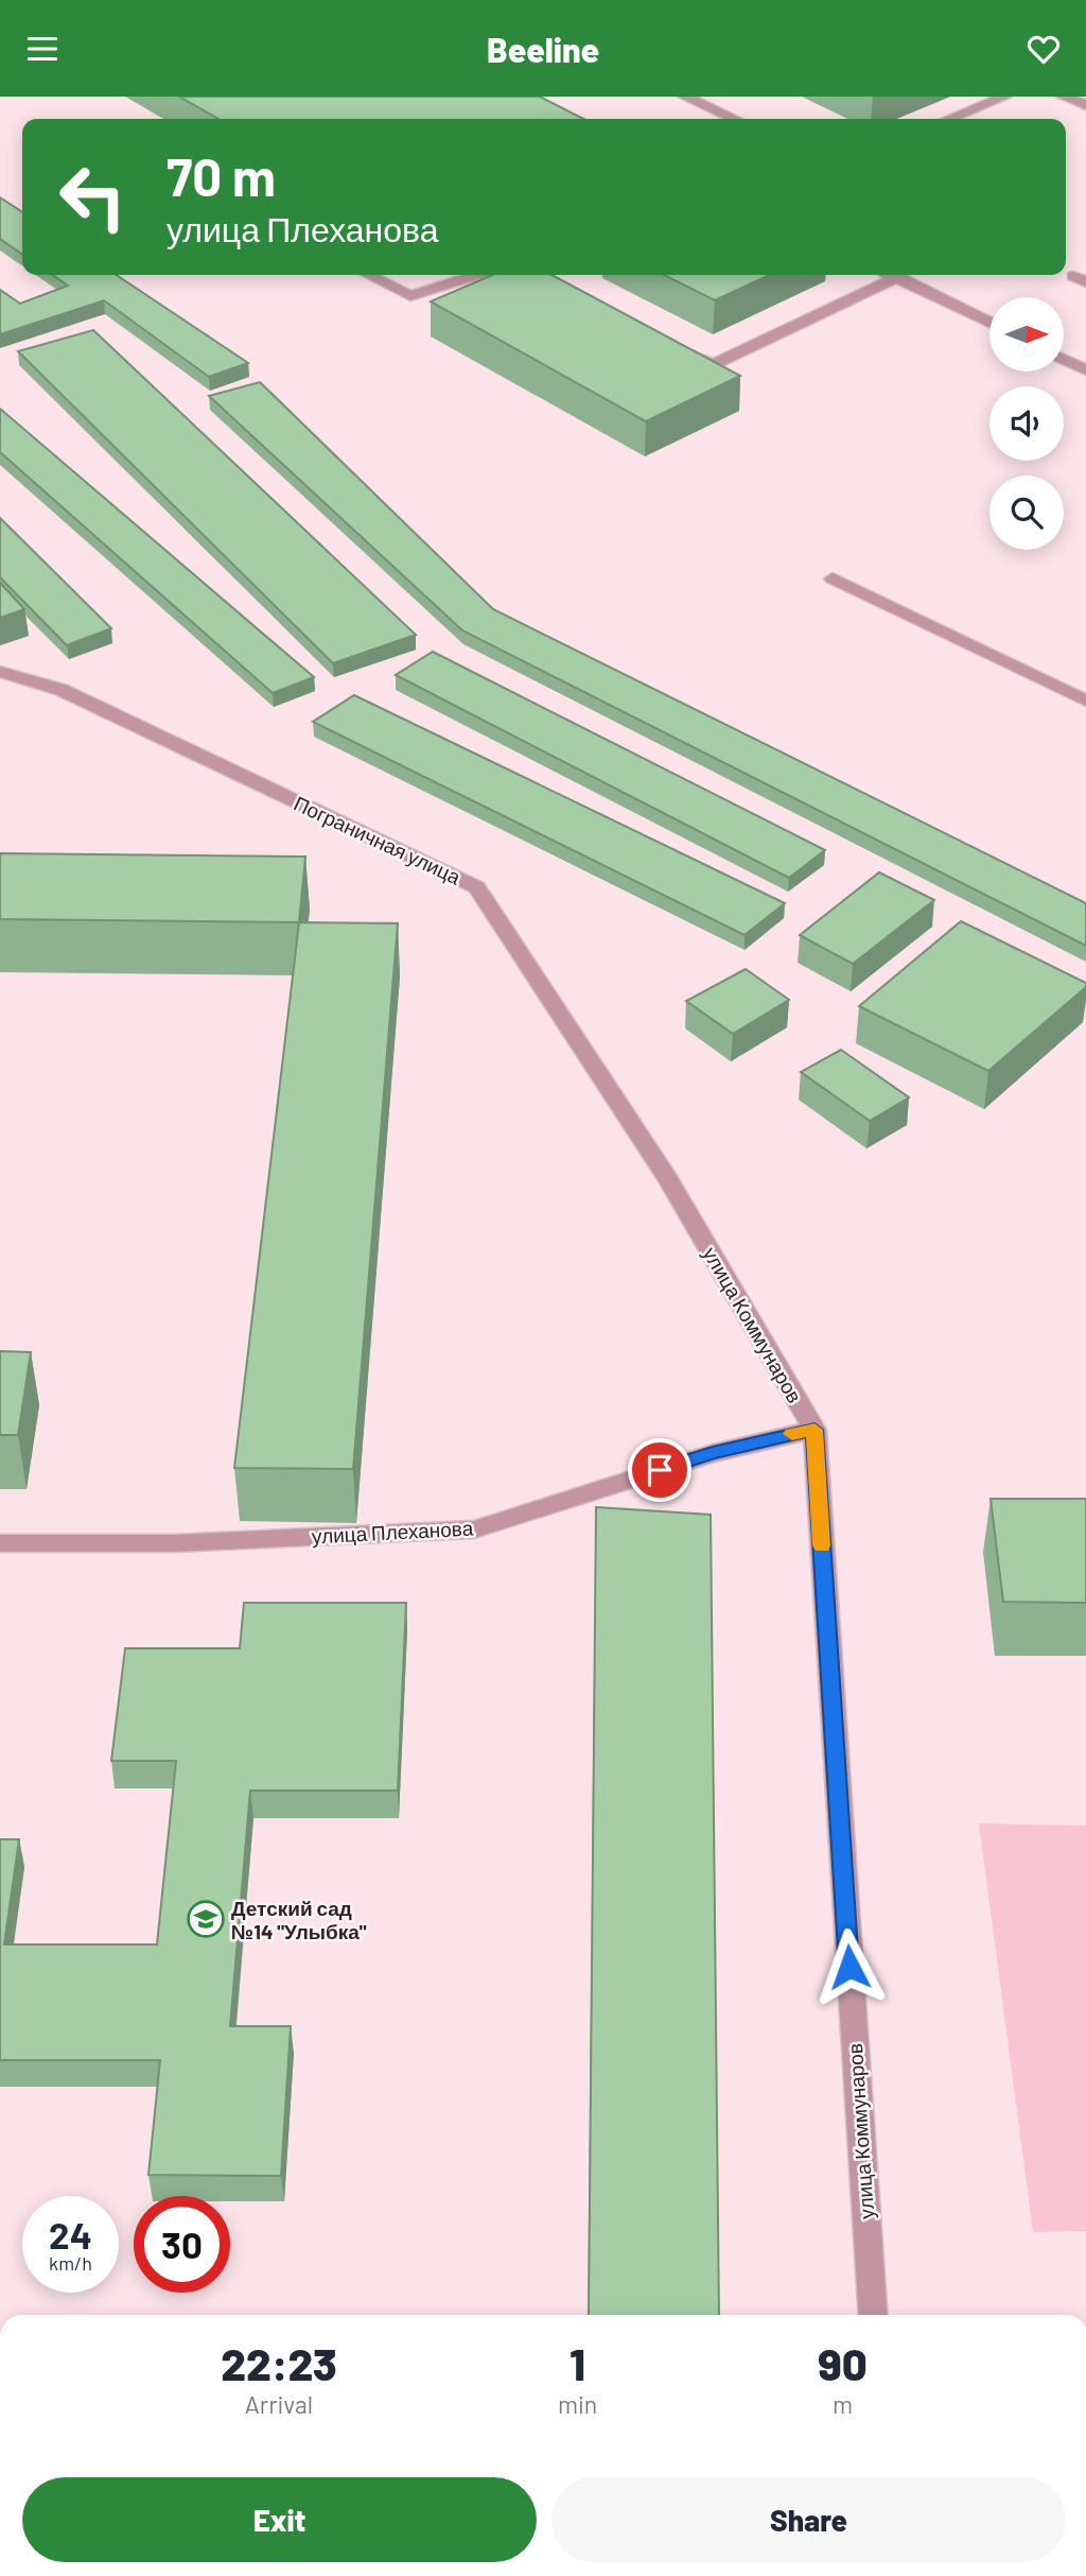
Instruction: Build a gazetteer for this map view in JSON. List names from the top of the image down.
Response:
{
  "streets": {
    "street": ["Пограничная улица", "улица Коммунаров", "улица Плеханова"]
  },
  "crossings": [
    ["Пограничная улица", "улица Коммунаров"],
    ["улица Коммунаров", "улица Плеханова"]
  ],
  "places": {
    "school or university": ["Детский сад №14 \"Улыбка\""]
  },
  "north": "right",
  "page": {
    "header": "Beeline",
    "turn": ["70 m", "улица Плеханова"],
    "speed": "24 km/h",
    "limit": "30",
    "eta": [
      "22:23",
      "Arrival",
      "1",
      "min",
      "90",
      "m"
    ],
    "buttons": ["Exit", "Share"]
  }
}
